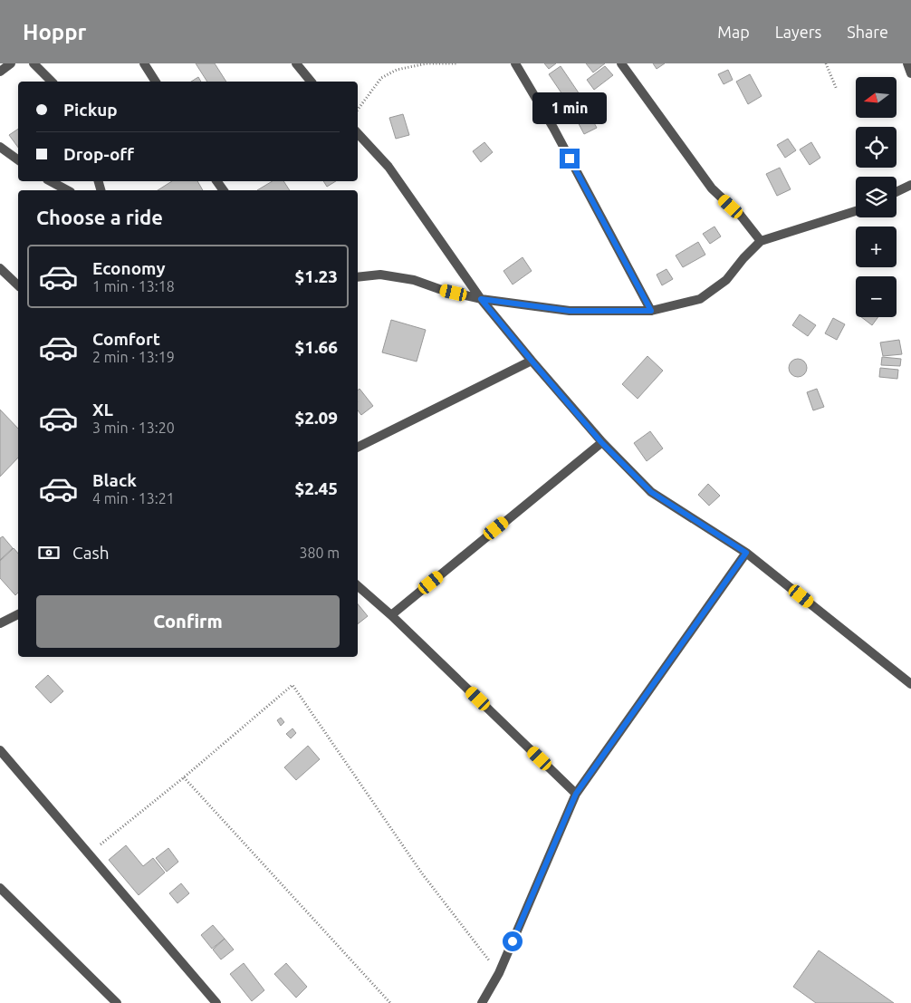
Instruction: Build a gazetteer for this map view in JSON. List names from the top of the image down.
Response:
{
  "north": "left",
  "page": {
    "header": "Hoppr",
    "nav": ["Map", "Layers", "Share"],
    "map_buttons": ["+", "−"],
    "banner": ["Pickup", "Drop-off"],
    "bubble": "1 min",
    "heading": "Choose a ride",
    "list": [
      {
        "name": "Economy",
        "note": "1 min · 13:18",
        "value": "$1.23"
      },
      {
        "name": "Comfort",
        "note": "2 min · 13:19",
        "value": "$1.66"
      },
      {
        "name": "XL",
        "note": "3 min · 13:20",
        "value": "$2.09"
      },
      {
        "name": "Black",
        "note": "4 min · 13:21",
        "value": "$2.45"
      }
    ],
    "pay": ["Cash", "380 m"],
    "buttons": "Confirm"
  }
}
